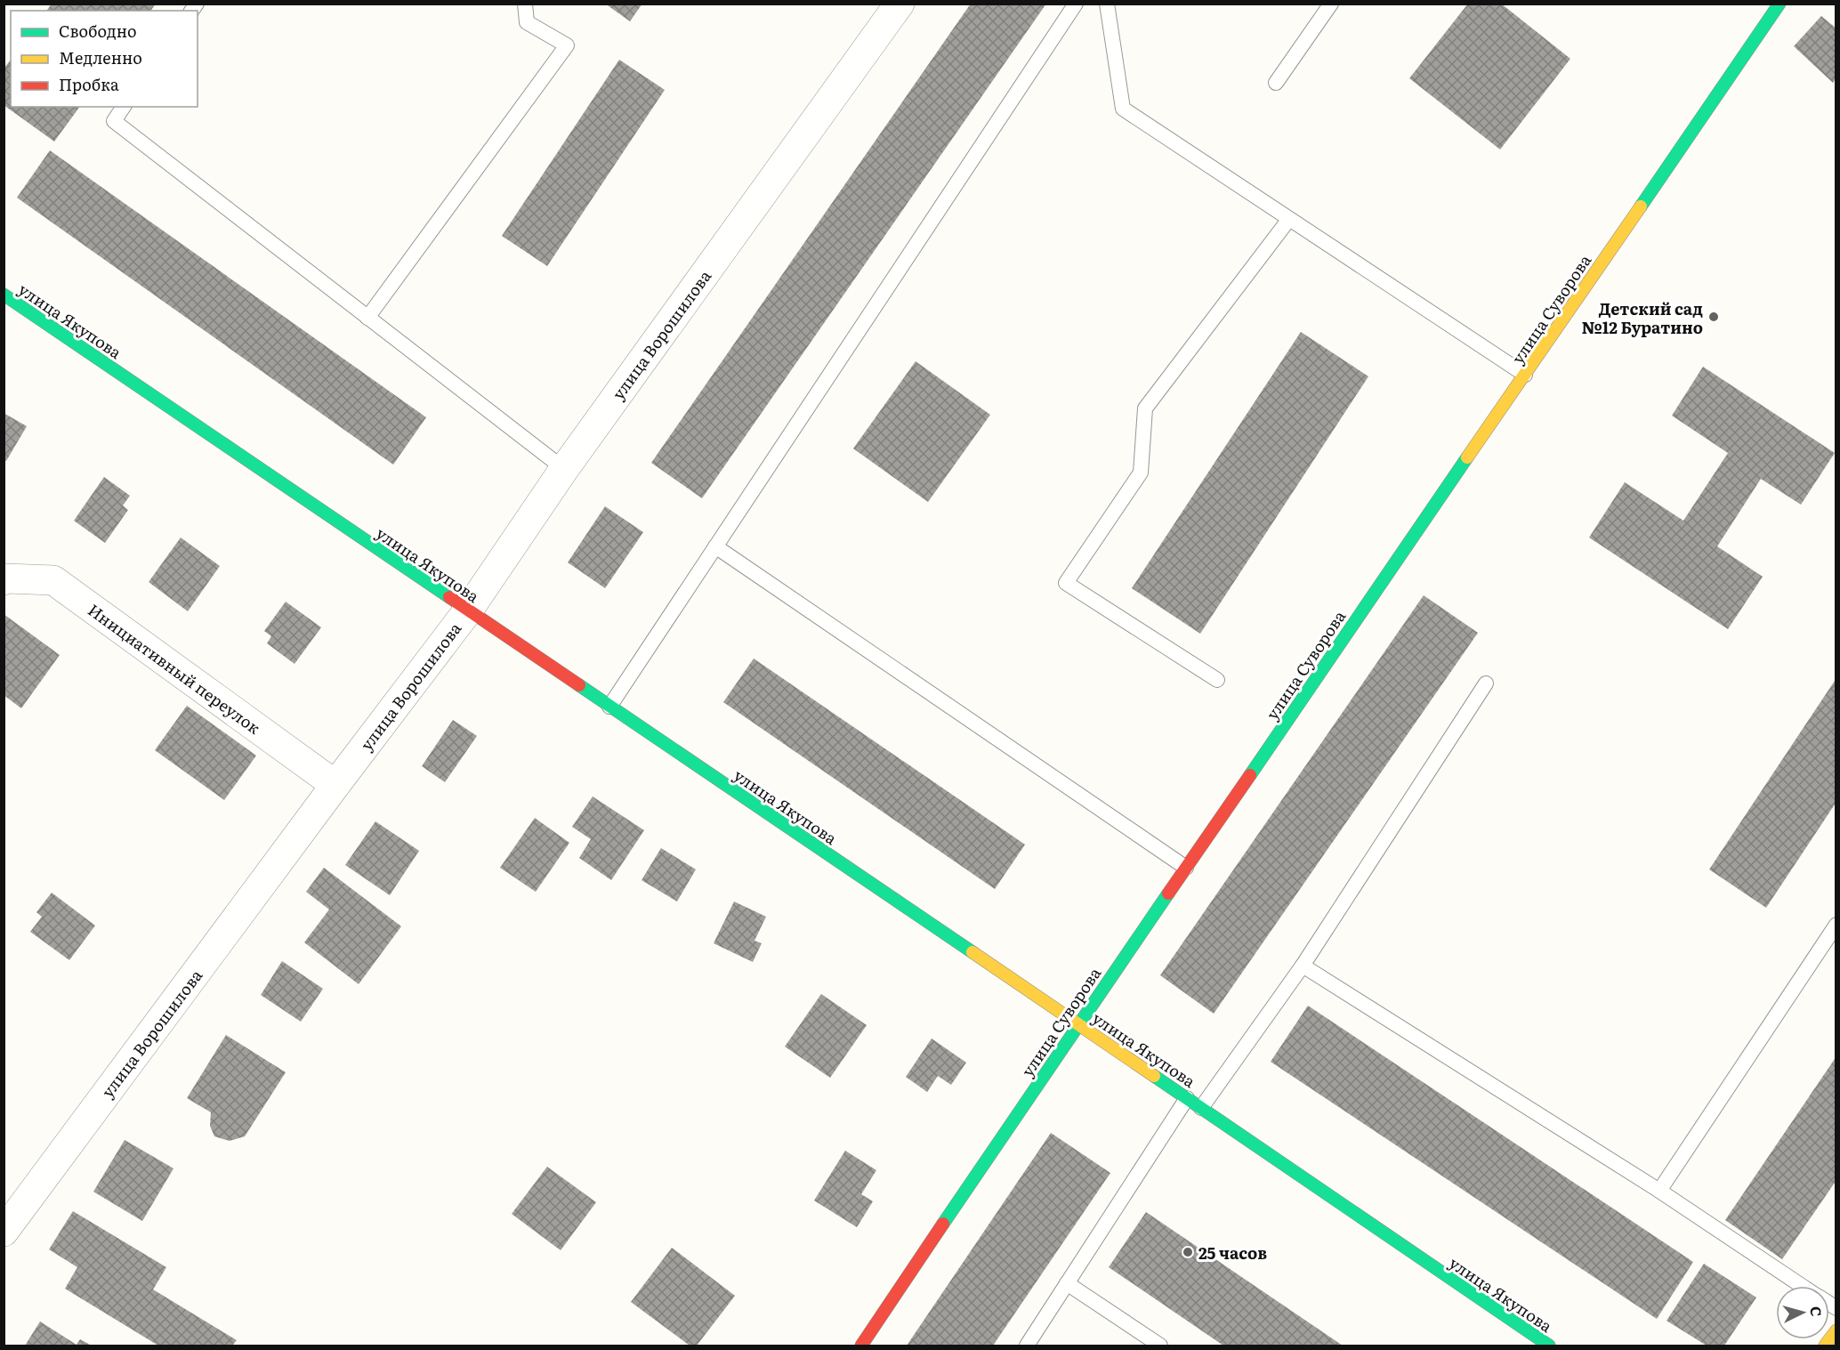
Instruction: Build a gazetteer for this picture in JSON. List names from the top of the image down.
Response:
{
  "streets": {
    "street": [
      "улица Суворова",
      "улица Якупова",
      "улица Ворошилова",
      "Инициативный переулок"
    ]
  },
  "crossings": [
    ["улица Суворова", "улица Якупова"],
    ["улица Якупова", "улица Ворошилова"],
    ["улица Ворошилова", "Инициативный переулок"]
  ],
  "places": ["Детский сад №12 Буратино", "25 часов"],
  "legend": ["Свободно", "Медленно", "Пробка"],
  "north": "right"
}
